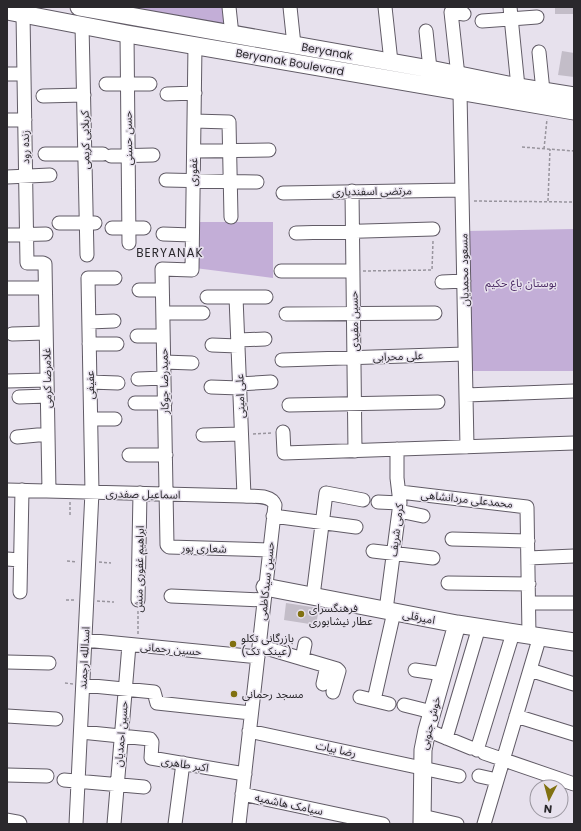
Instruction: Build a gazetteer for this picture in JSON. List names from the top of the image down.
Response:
{
  "streets": {
    "main road": [
      "Beryanak",
      "Beryanak Boulevard",
      "امیرقلی",
      "خوش جنوبی"
    ],
    "street": [
      "حسن حسنی",
      "کربلایی کریمی",
      "زنده رود",
      "غفوری",
      "مرتضی اسفندیاری",
      "مسعود محمدیان",
      "حسین مفیدی",
      "علی محرابی",
      "غلامرضا کرمی",
      "حمیدرضا جوکار",
      "عفیفی",
      "علی امینی",
      "اسماعیل صفدری",
      "محمدعلی مردانشاهی",
      "کرمی شریف",
      "شعاری پور",
      "ابراهیم غفوری منش",
      "حسین سیدکاظمی",
      "حسین رحمانی",
      "اسدالله ارجمند",
      "حسین احمدیان",
      "رضا بیات",
      "اکبر طاهری",
      "سیامک هاشمیه"
    ]
  },
  "crossings": [
    ["Beryanak", "Beryanak Boulevard"],
    ["Beryanak", "مسعود محمدیان"],
    ["Beryanak Boulevard", "حسن حسنی"],
    ["Beryanak Boulevard", "کربلایی کریمی"],
    ["Beryanak Boulevard", "زنده رود"],
    ["Beryanak Boulevard", "غفوری"],
    ["Beryanak Boulevard", "مسعود محمدیان"],
    ["زنده رود", "غلامرضا کرمی"],
    ["غفوری", "حمیدرضا جوکار"],
    ["مرتضی اسفندیاری", "مسعود محمدیان"],
    ["مرتضی اسفندیاری", "حسین مفیدی"],
    ["مسعود محمدیان", "علی محرابی"],
    ["حسین مفیدی", "علی محرابی"],
    ["غلامرضا کرمی", "اسماعیل صفدری"],
    ["حمیدرضا جوکار", "اسماعیل صفدری"],
    ["حمیدرضا جوکار", "شعاری پور"],
    ["عفیفی", "اسماعیل صفدری"],
    ["عفیفی", "اسدالله ارجمند"],
    ["علی امینی", "اسماعیل صفدری"],
    ["اسماعیل صفدری", "شعاری پور"],
    ["اسماعیل صفدری", "ابراهیم غفوری منش"],
    ["اسماعیل صفدری", "حسین سیدکاظمی"],
    ["اسماعیل صفدری", "اسدالله ارجمند"],
    ["محمدعلی مردانشاهی", "کرمی شریف"],
    ["محمدعلی مردانشاهی", "امیرقلی"],
    ["کرمی شریف", "امیرقلی"],
    ["شعاری پور", "حسین سیدکاظمی"],
    ["ابراهیم غفوری منش", "حسین رحمانی"],
    ["ابراهیم غفوری منش", "حسین احمدیان"],
    ["حسین سیدکاظمی", "امیرقلی"],
    ["حسین سیدکاظمی", "حسین رحمانی"],
    ["حسین سیدکاظمی", "رضا بیات"],
    ["حسین سیدکاظمی", "اکبر طاهری"],
    ["حسین سیدکاظمی", "سیامک هاشمیه"],
    ["امیرقلی", "خوش جنوبی"],
    ["حسین رحمانی", "اسدالله ارجمند"],
    ["حسین رحمانی", "حسین احمدیان"],
    ["خوش جنوبی", "رضا بیات"],
    ["حسین احمدیان", "اکبر طاهری"]
  ],
  "districts": ["BERYANAK"],
  "parks": ["بوستان باغ حکیم"],
  "places": ["فرهنگسرای عطار نیشابوری", "بازرگانی تکلو (عینک تک)", "مسجد رحمانی"],
  "north": "bottom"
}
